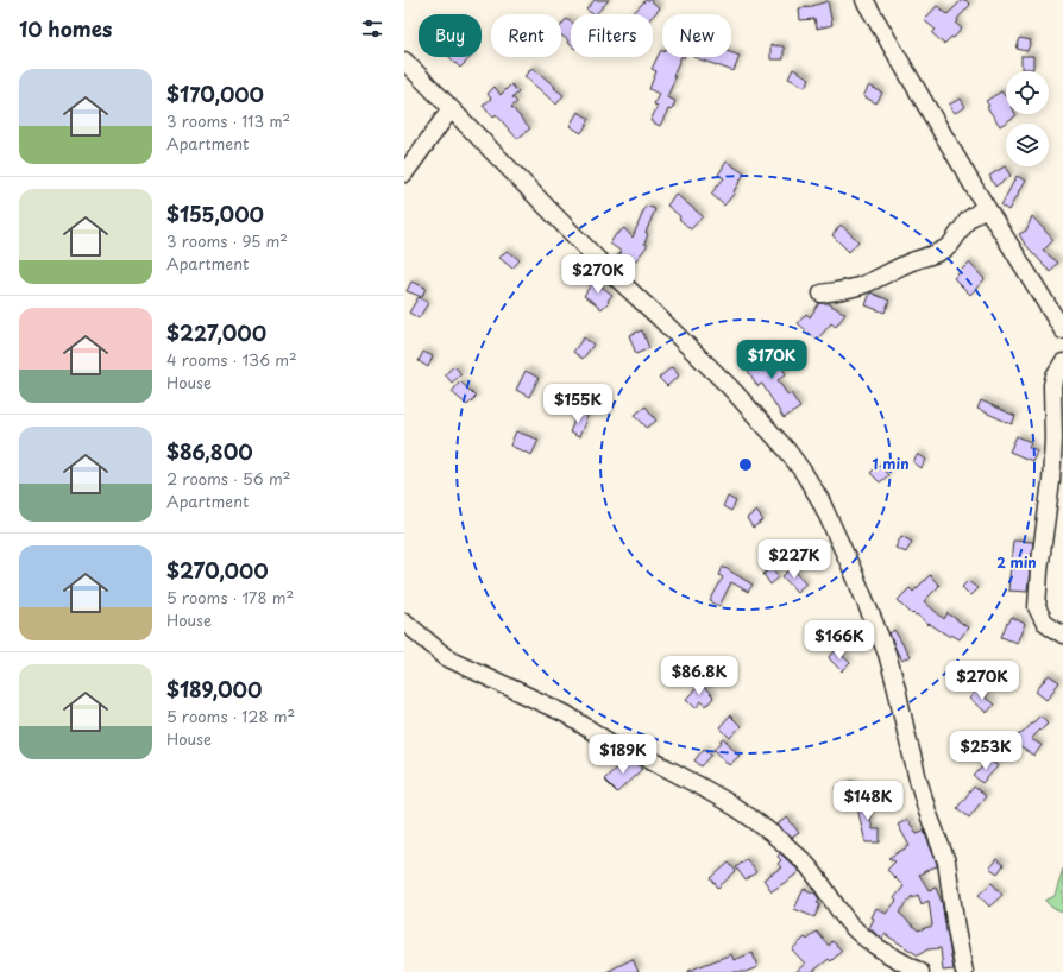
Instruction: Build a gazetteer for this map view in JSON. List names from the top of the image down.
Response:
{
  "page": {
    "heading": "10 homes",
    "chip": [
      "Buy",
      "Rent",
      "Filters",
      "New"
    ],
    "list": [
      {
        "name": "$170,000",
        "note": "3 rooms · 113 m² · Apartment"
      },
      {
        "name": "$155,000",
        "note": "3 rooms · 95 m² · Apartment"
      },
      {
        "name": "$227,000",
        "note": "4 rooms · 136 m² · House"
      },
      {
        "name": "$86,800",
        "note": "2 rooms · 56 m² · Apartment"
      },
      {
        "name": "$270,000",
        "note": "5 rooms · 178 m² · House"
      },
      {
        "name": "$189,000",
        "note": "5 rooms · 128 m² · House"
      }
    ],
    "price": [
      "$270K",
      "$170K",
      "$155K",
      "$227K",
      "$166K",
      "$86.8K",
      "$270K",
      "$253K",
      "$189K",
      "$148K"
    ]
  },
  "rings": ["1 min", "2 min"]
}
